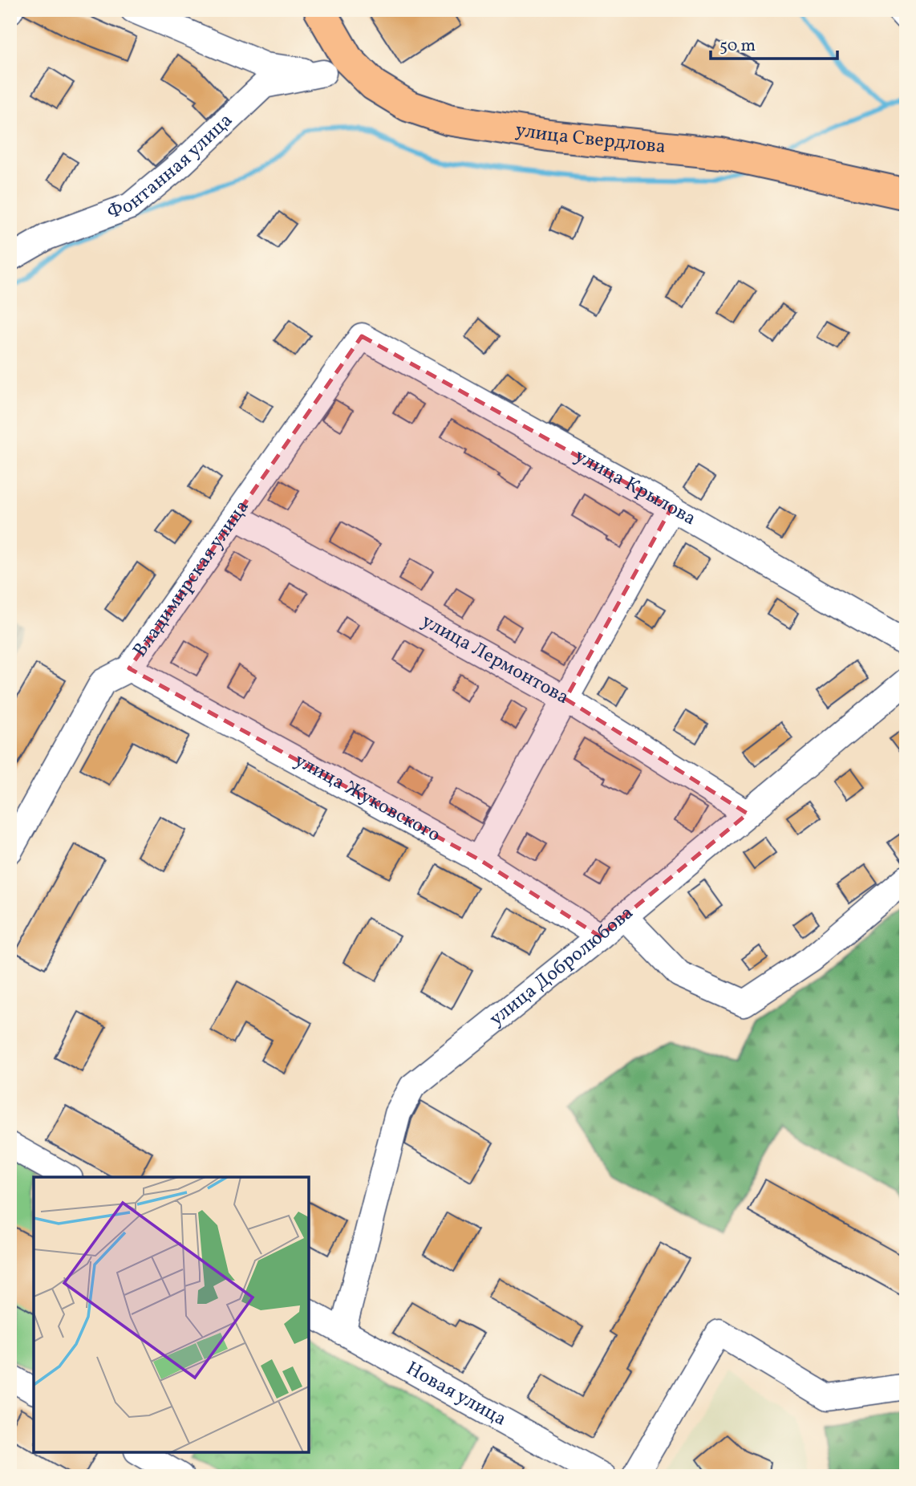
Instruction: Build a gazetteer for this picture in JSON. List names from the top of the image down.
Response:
{
  "streets": {
    "main road": ["улица Свердлова"],
    "street": [
      "Фонтанная улица",
      "улица Крылова",
      "Владимирская улица",
      "улица Лермонтова",
      "улица Жуковского",
      "улица Добролюбова",
      "Новая улица"
    ]
  },
  "crossings": [
    ["улица Свердлова", "Фонтанная улица"],
    ["улица Крылова", "Владимирская улица"],
    ["Владимирская улица", "улица Лермонтова"],
    ["Владимирская улица", "улица Жуковского"],
    ["улица Лермонтова", "улица Добролюбова"],
    ["улица Жуковского", "улица Добролюбова"],
    ["улица Добролюбова", "Новая улица"]
  ],
  "scale_bar": "50 m"
}
